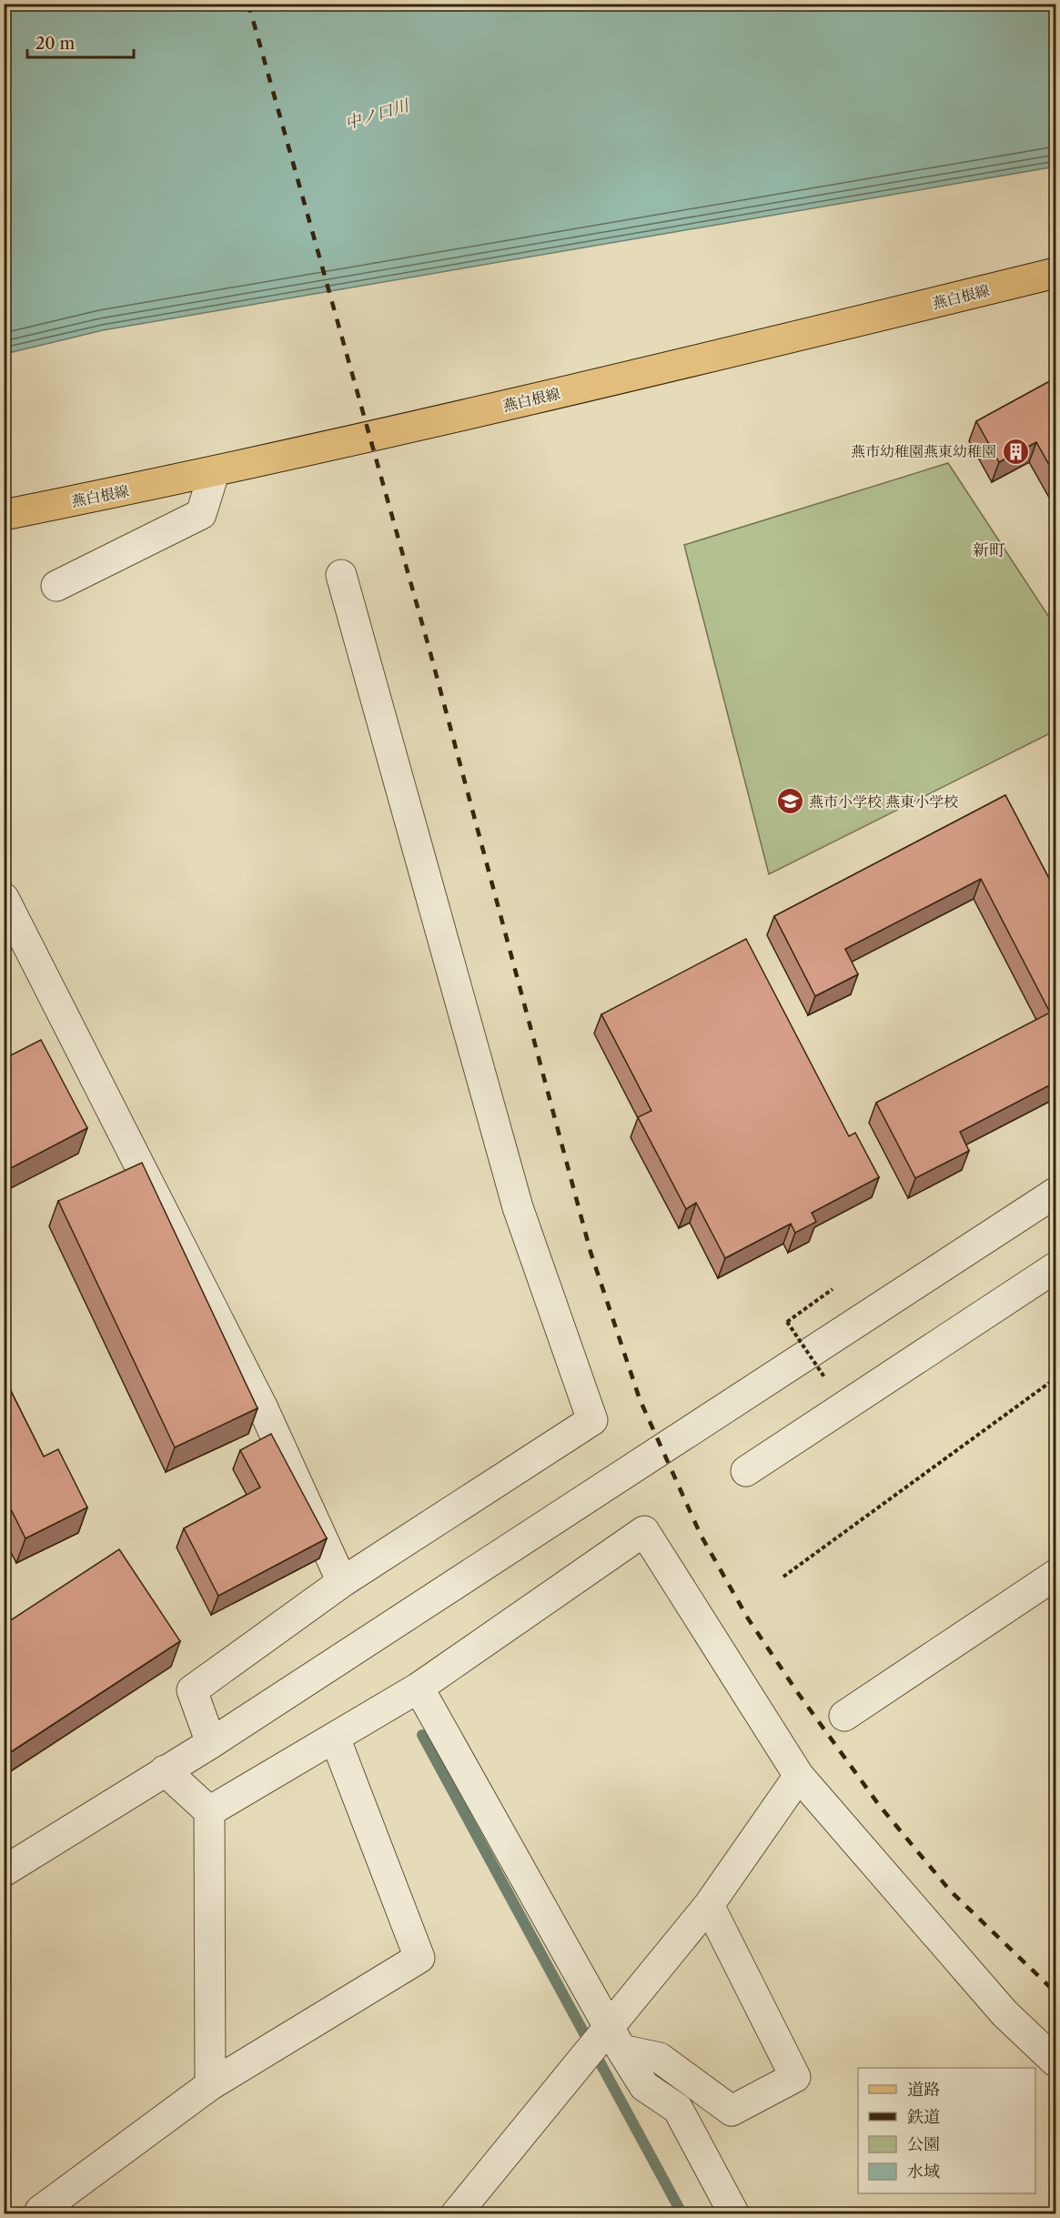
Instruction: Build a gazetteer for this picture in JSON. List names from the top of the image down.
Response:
{
  "streets": {
    "main road": ["燕白根線"]
  },
  "districts": ["新町"],
  "water": ["中ノ口川"],
  "places": {
    "building": ["燕市幼稚園燕東幼稚園"],
    "school or university": ["燕市小学校 燕東小学校"]
  },
  "legend": [
    "道路",
    "鉄道",
    "公園",
    "水域"
  ],
  "scale_bar": "20 m"
}
